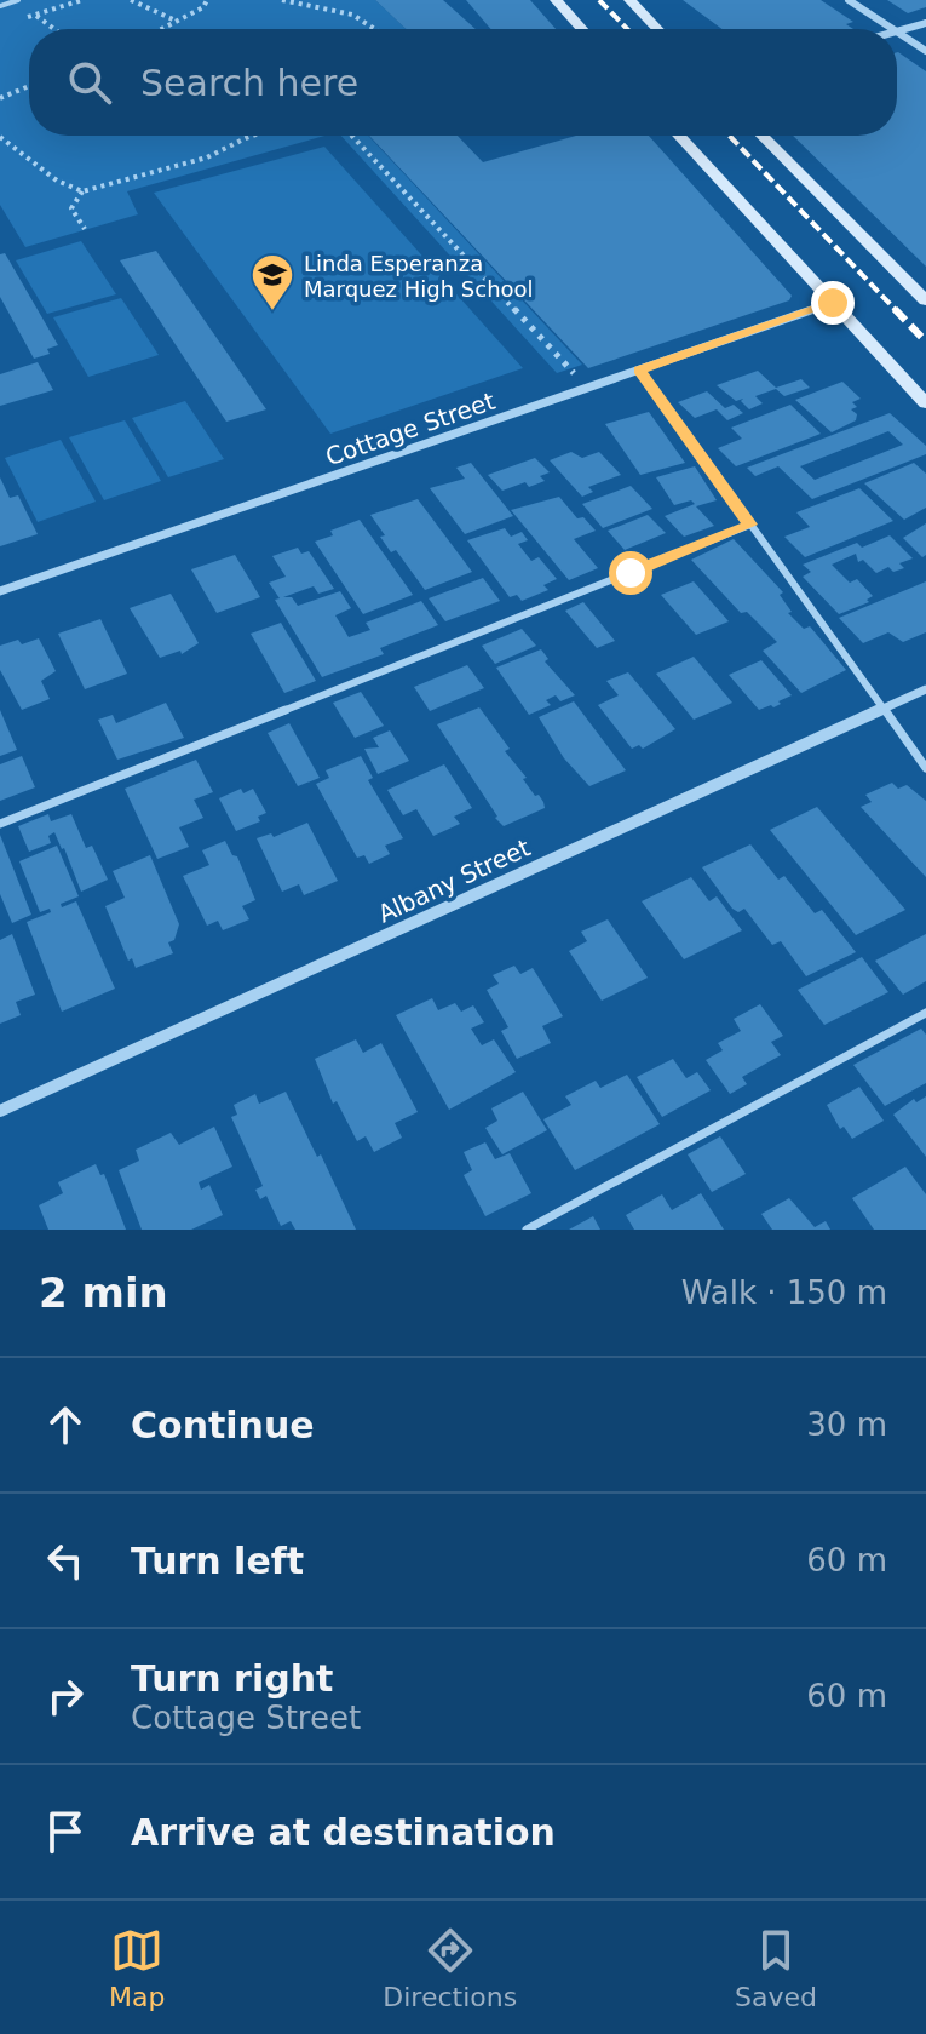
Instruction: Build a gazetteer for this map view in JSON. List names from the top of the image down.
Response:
{
  "streets": {
    "street": ["Cottage Street", "Albany Street"]
  },
  "places": {
    "school or university": ["Linda Esperanza Marquez High School"]
  },
  "page": {
    "search": "Search here",
    "heading": ["2 min", "Walk · 150 m"],
    "list": [
      ["Continue", "30 m"],
      ["Turn left", "60 m"],
      ["Turn right", "Cottage Street", "60 m"],
      "Arrive at destination"
    ],
    "nav": ["Map", "Directions", "Saved"]
  }
}
